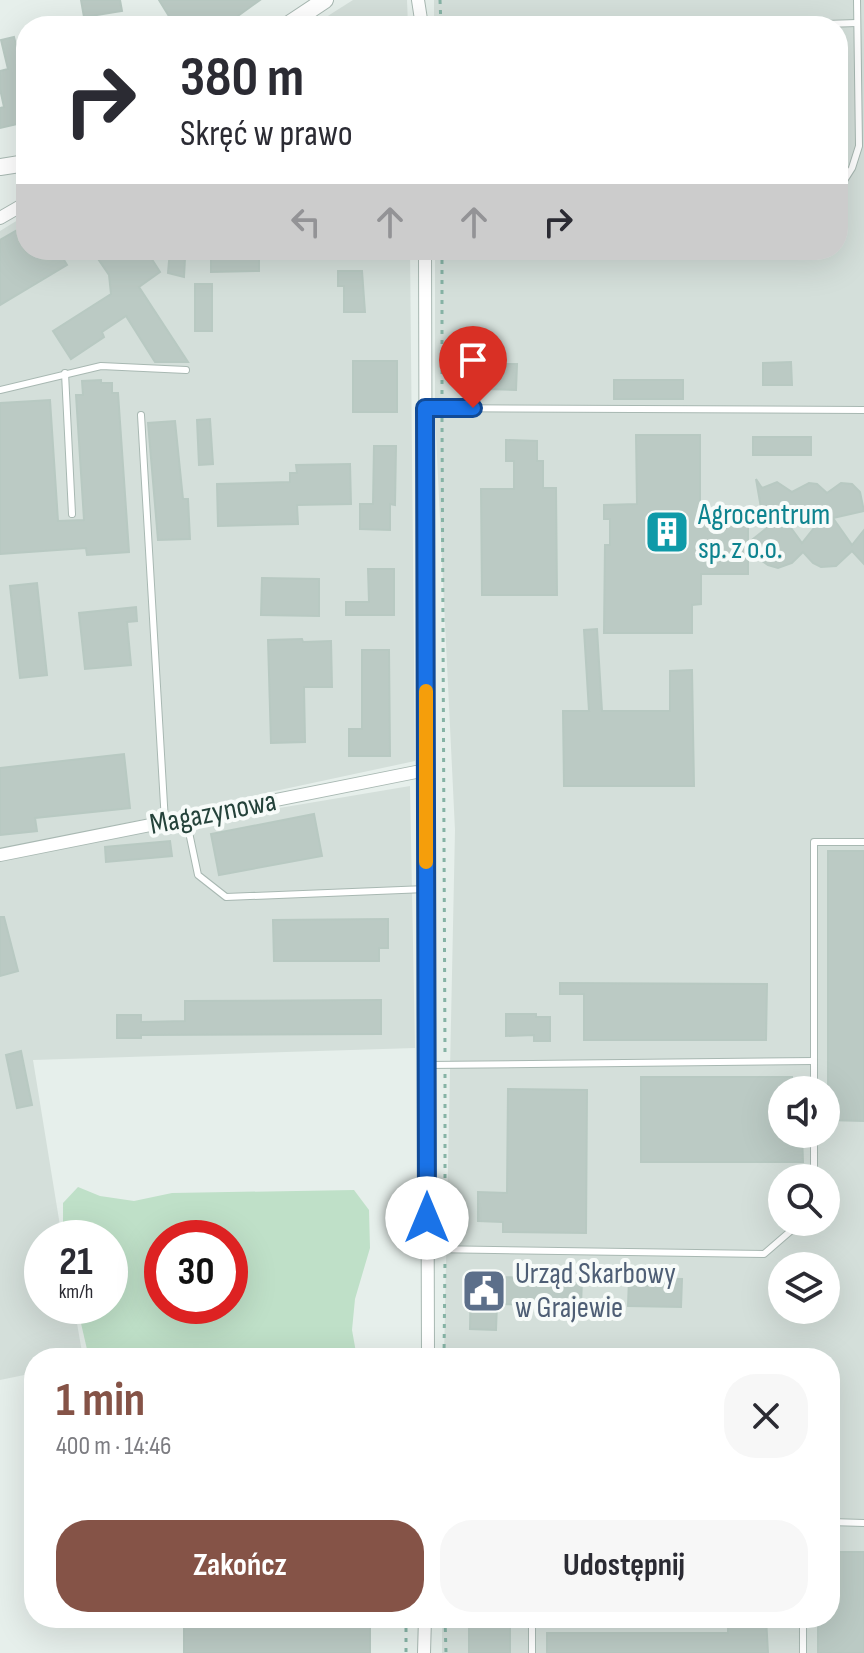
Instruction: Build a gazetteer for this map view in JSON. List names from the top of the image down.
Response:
{
  "streets": {
    "street": ["Magazynowa"]
  },
  "places": {
    "building": ["Agrocentrum sp. z o.o."],
    "public building": ["Urząd Skarbowy w Grajewie"]
  },
  "page": {
    "turn": ["380 m", "Skręć w prawo"],
    "speed": "21 km/h",
    "limit": "30",
    "heading": ["1 min", "400 m · 14:46"],
    "buttons": ["Zakończ", "Udostępnij"]
  }
}
